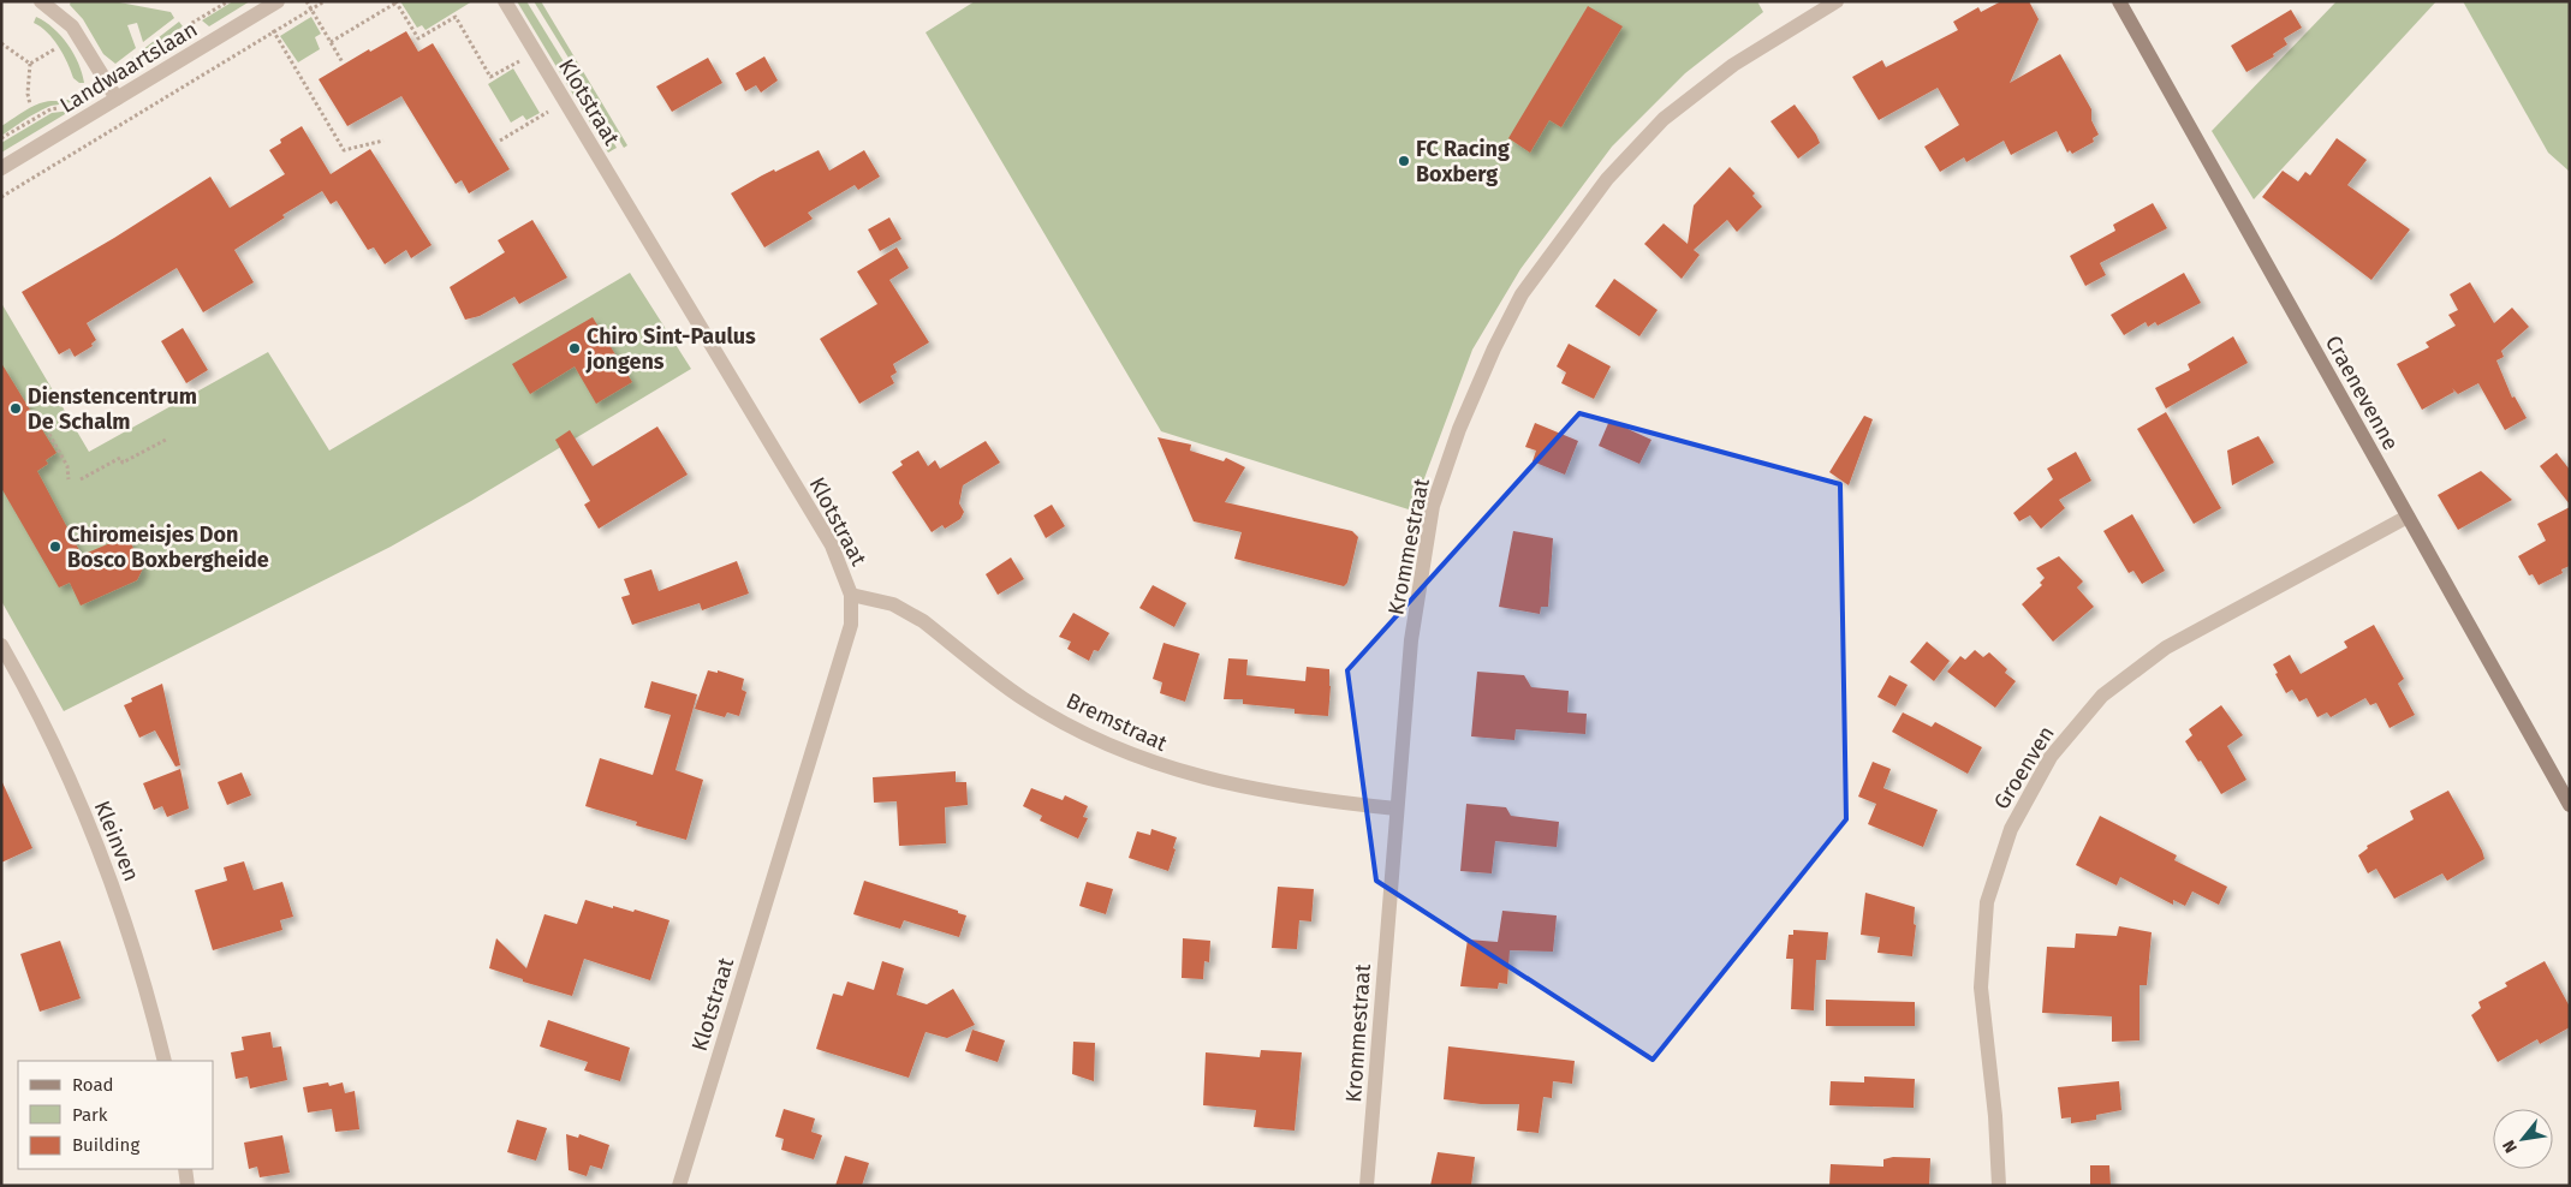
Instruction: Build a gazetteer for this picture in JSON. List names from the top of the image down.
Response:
{
  "streets": {
    "street": [
      "Landwaartslaan",
      "Klotstraat",
      "Craenevenne",
      "Krommestraat",
      "Bremstraat",
      "Groenven",
      "Kleinven"
    ]
  },
  "crossings": [
    ["Klotstraat", "Bremstraat"],
    ["Craenevenne", "Groenven"],
    ["Krommestraat", "Bremstraat"]
  ],
  "places": [
    "FC Racing Boxberg",
    "Chiro Sint-Paulus jongens",
    "Dienstencentrum De Schalm",
    "Chiromeisjes Don Bosco Boxbergheide"
  ],
  "legend": ["Road", "Park", "Building"],
  "north": "bottom left"
}
